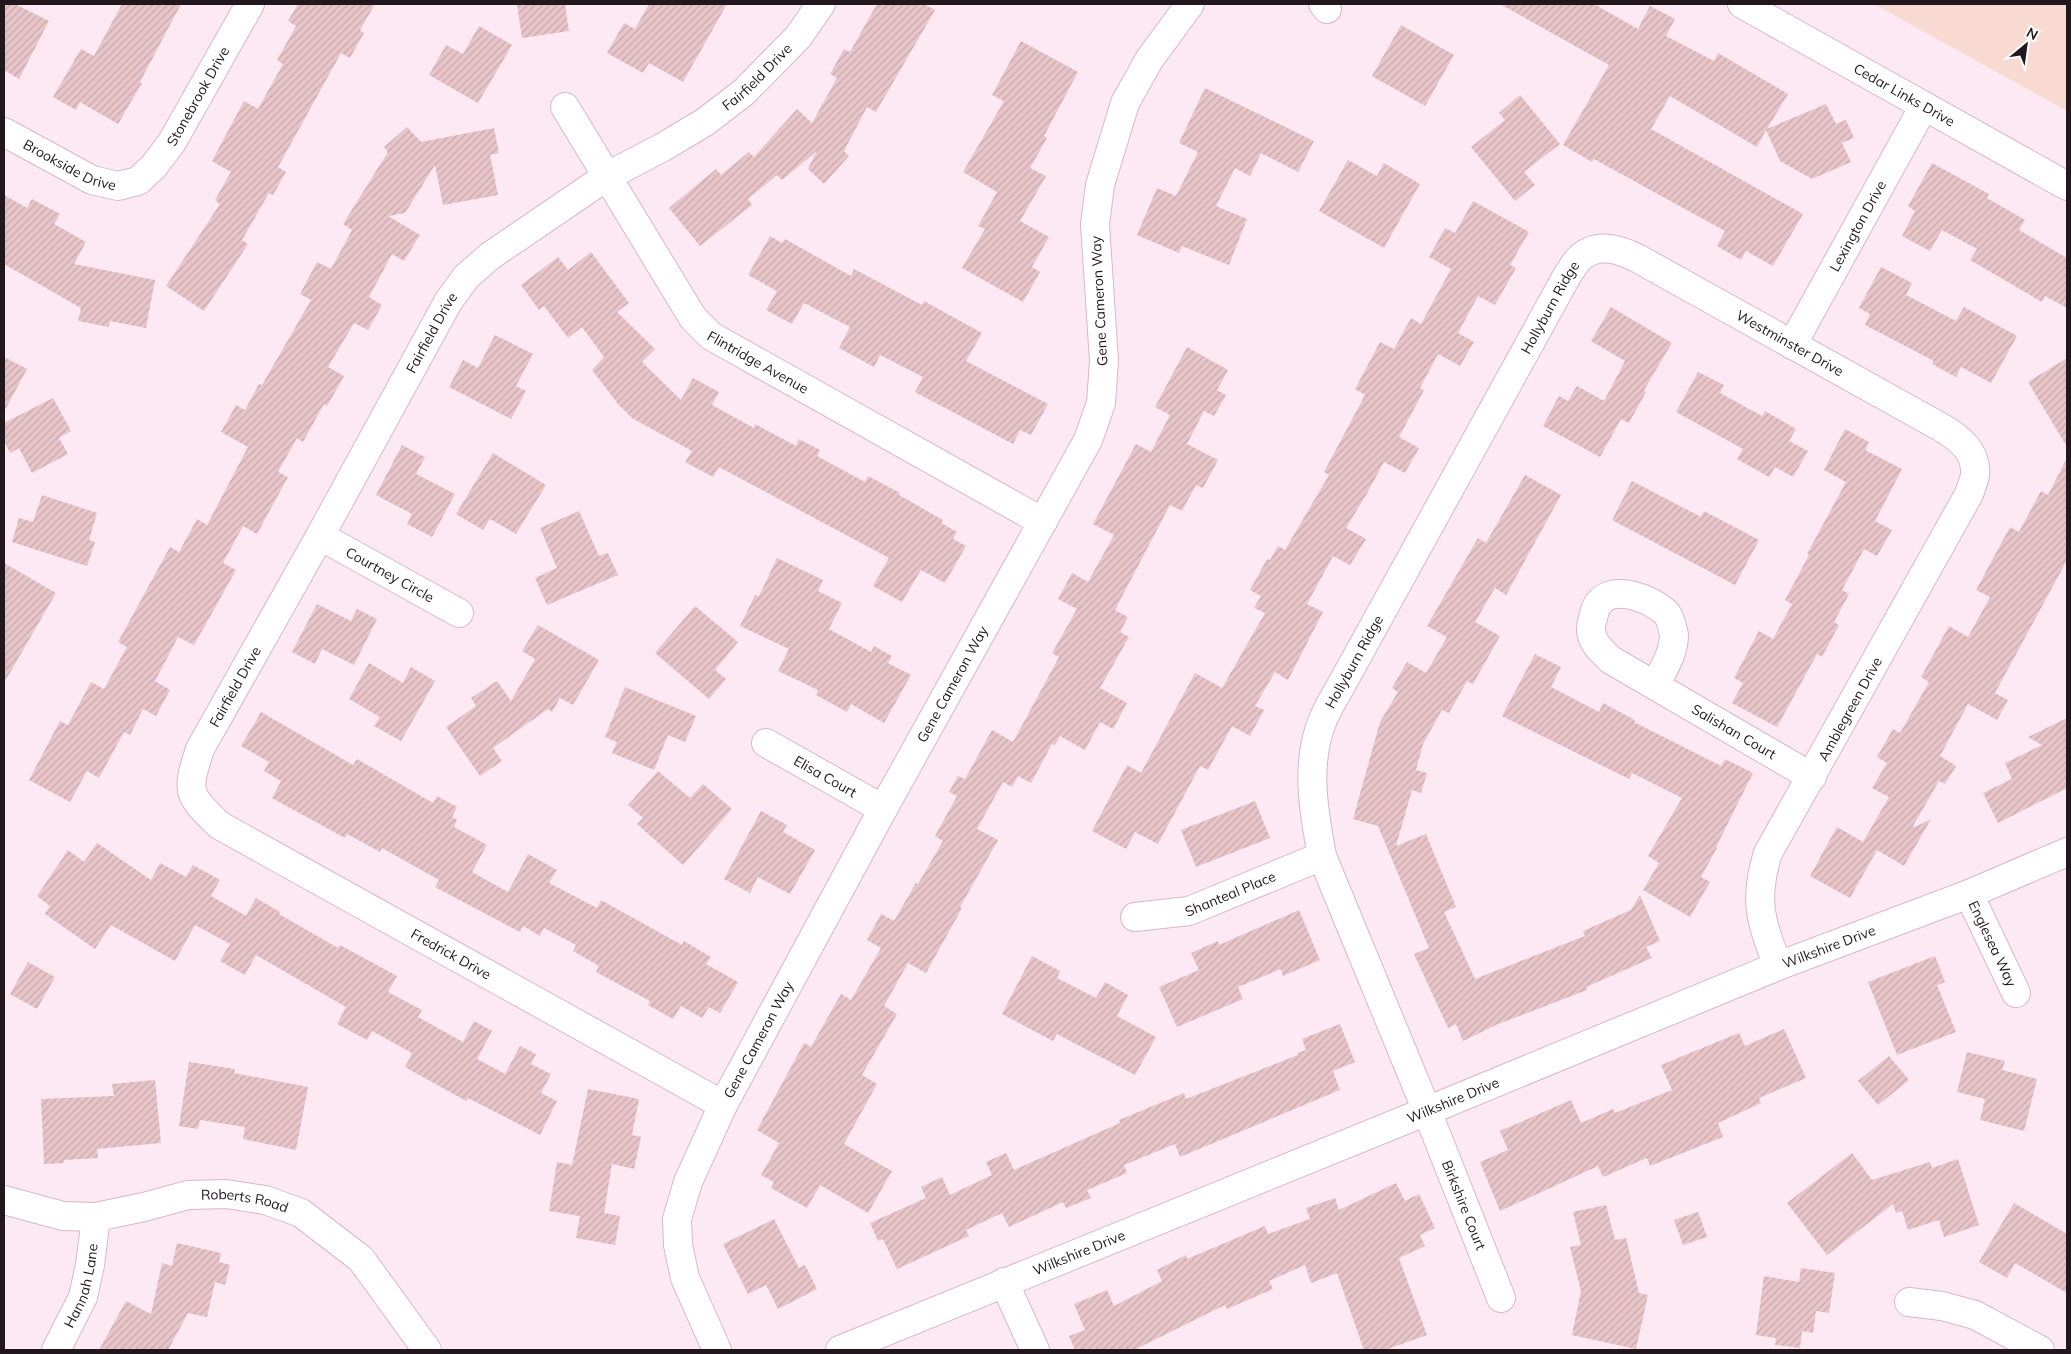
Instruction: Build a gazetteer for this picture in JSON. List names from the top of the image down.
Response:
{
  "streets": {
    "street": [
      "Fairfield Drive",
      "Stonebrook Drive",
      "Cedar Links Drive",
      "Brookside Drive",
      "Lexington Drive",
      "Gene Cameron Way",
      "Hollyburn Ridge",
      "Westminster Drive",
      "Flintridge Avenue",
      "Courtney Circle",
      "Amblegreen Drive",
      "Salishan Court",
      "Elisa Court",
      "Shanteal Place",
      "Englesea Way",
      "Wilkshire Drive",
      "Fredrick Drive",
      "Roberts Road",
      "Birkshire Court",
      "Hannah Lane"
    ]
  },
  "crossings": [
    ["Fairfield Drive", "Flintridge Avenue"],
    ["Fairfield Drive", "Courtney Circle"],
    ["Fairfield Drive", "Fredrick Drive"],
    ["Stonebrook Drive", "Brookside Drive"],
    ["Cedar Links Drive", "Lexington Drive"],
    ["Lexington Drive", "Westminster Drive"],
    ["Gene Cameron Way", "Flintridge Avenue"],
    ["Gene Cameron Way", "Elisa Court"],
    ["Gene Cameron Way", "Fredrick Drive"],
    ["Hollyburn Ridge", "Westminster Drive"],
    ["Hollyburn Ridge", "Shanteal Place"],
    ["Hollyburn Ridge", "Wilkshire Drive"],
    ["Hollyburn Ridge", "Birkshire Court"],
    ["Westminster Drive", "Amblegreen Drive"],
    ["Amblegreen Drive", "Salishan Court"],
    ["Amblegreen Drive", "Wilkshire Drive"],
    ["Englesea Way", "Wilkshire Drive"],
    ["Wilkshire Drive", "Birkshire Court"],
    ["Roberts Road", "Hannah Lane"]
  ],
  "north": "top right"
}
